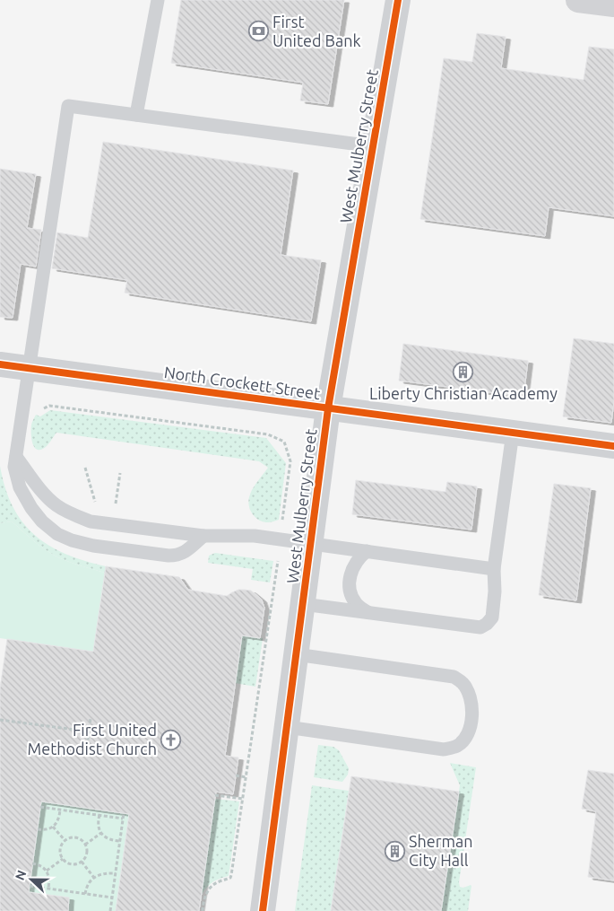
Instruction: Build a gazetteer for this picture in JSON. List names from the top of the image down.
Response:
{
  "streets": {
    "street": ["West Mulberry Street", "North Crockett Street"]
  },
  "crossings": [
    ["West Mulberry Street", "North Crockett Street"]
  ],
  "places": {
    "bank": ["First United Bank"],
    "building": ["Liberty Christian Academy", "Sherman City Hall"],
    "church": ["First United Methodist Church"]
  },
  "north": "left"
}
